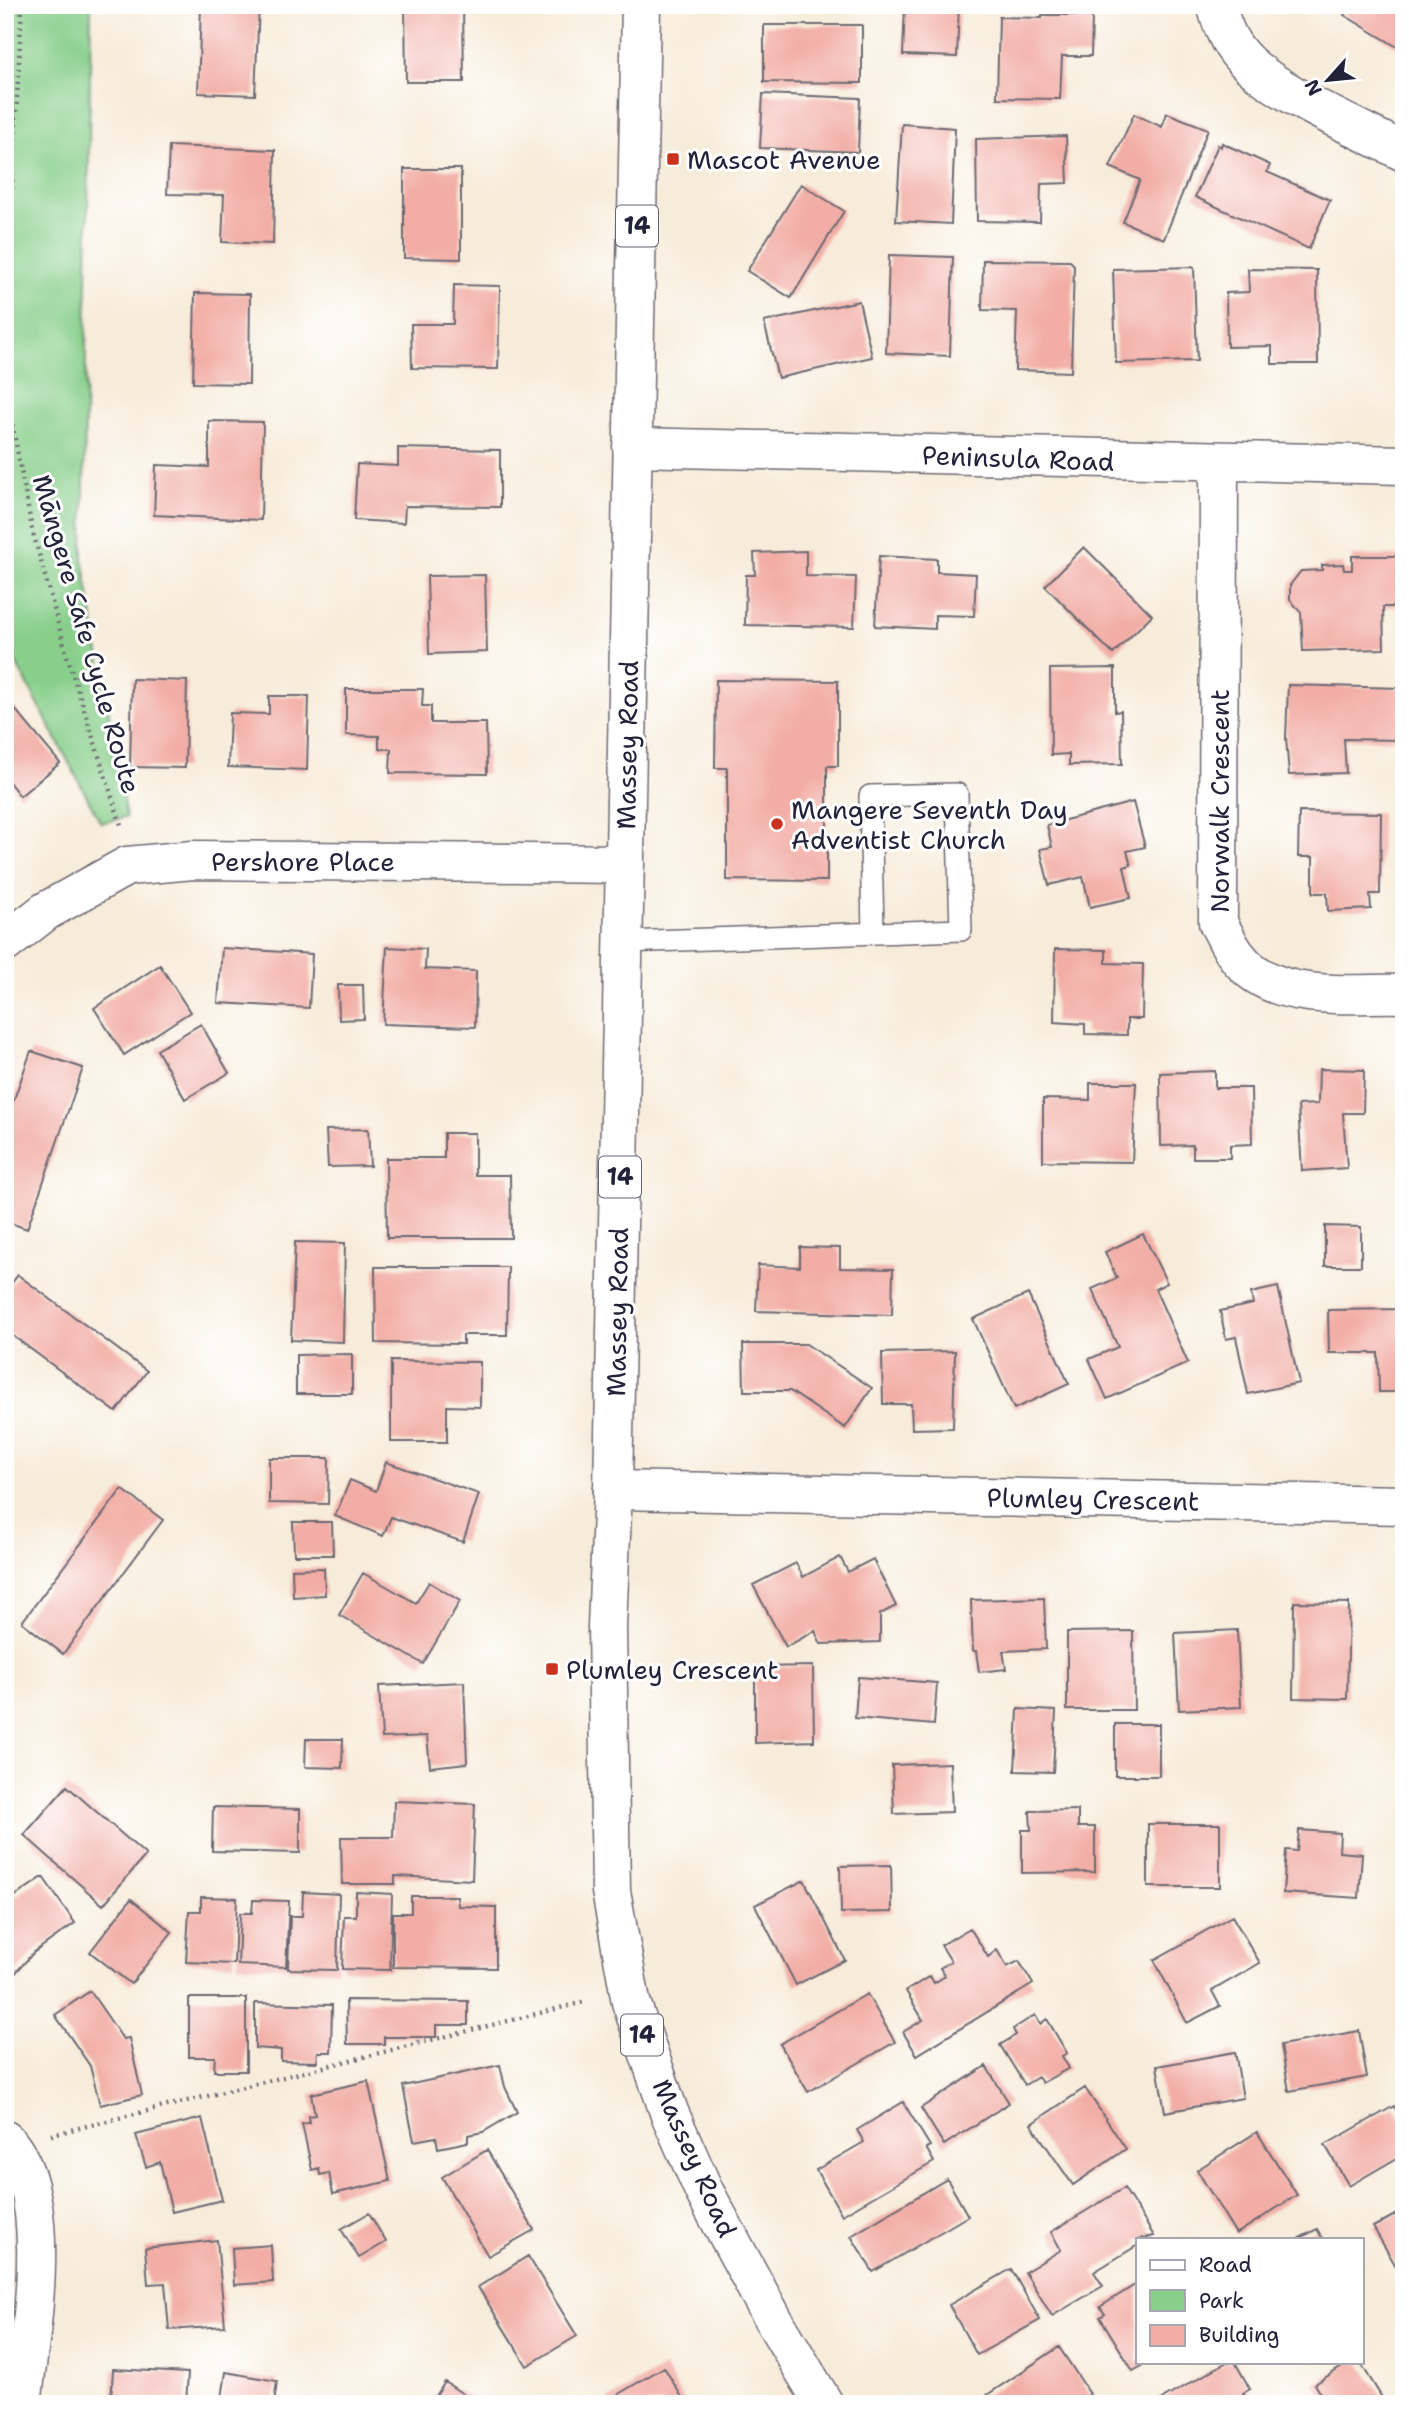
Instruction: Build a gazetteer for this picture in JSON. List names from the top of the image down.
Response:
{
  "streets": {
    "street": [
      "14",
      "Peninsula Road",
      "Massey Road",
      "Norwalk Crescent",
      "Pershore Place",
      "Plumley Crescent"
    ],
    "path": ["Māngere Safe Cycle Route"]
  },
  "crossings": [
    ["Peninsula Road", "Massey Road"],
    ["Peninsula Road", "Norwalk Crescent"],
    ["Māngere Safe Cycle Route", "Pershore Place"],
    ["Massey Road", "Pershore Place"],
    ["Massey Road", "Plumley Crescent"]
  ],
  "places": {
    "transit": ["Mascot Avenue", "Plumley Crescent"],
    "other": ["Mangere Seventh Day Adventist Church"]
  },
  "legend": ["Road", "Park", "Building"],
  "north": "bottom left"
}
